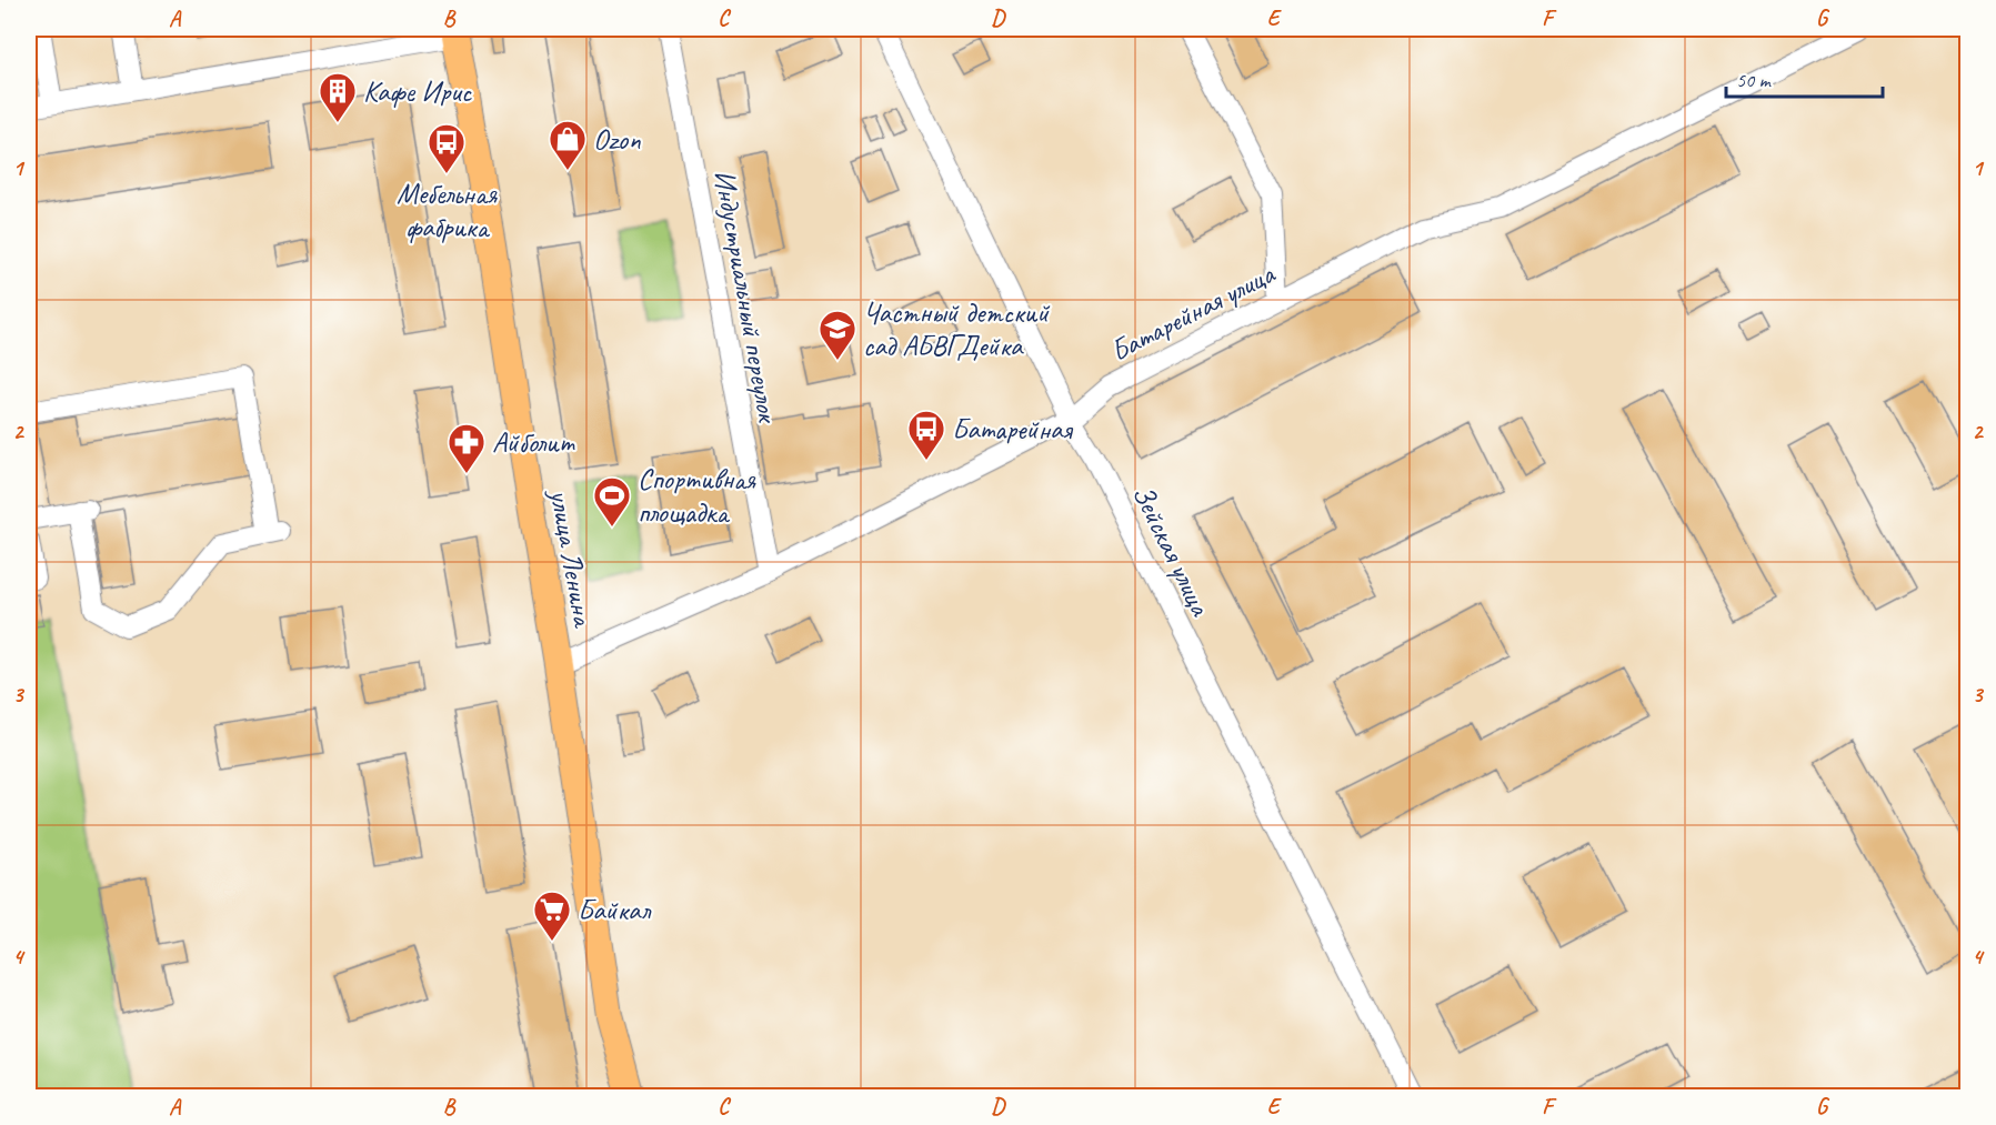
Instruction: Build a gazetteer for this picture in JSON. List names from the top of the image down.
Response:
{
  "streets": {
    "main road": ["улица Ленина"],
    "street": ["Индустриальный переулок", "Батарейная улица", "Зейская улица"]
  },
  "crossings": [
    ["Индустриальный переулок", "Батарейная улица"],
    ["Батарейная улица", "Зейская улица"],
    ["Батарейная улица", "улица Ленина"]
  ],
  "places": {
    "building": ["Кафе Ирис"],
    "shop": ["Ozon"],
    "bus stop": ["Мебельная фабрика", "Батарейная"],
    "school or university": ["Частный детский сад АБВГДейка"],
    "pharmacy": ["Айболит"],
    "sports": ["Спортивная площадка"],
    "supermarket": ["Байкал"]
  },
  "scale_bar": "50 m",
  "grid": {
    "columns": [
      "A",
      "B",
      "C",
      "D",
      "E",
      "F",
      "G"
    ],
    "rows": [
      "1",
      "2",
      "3",
      "4"
    ]
  }
}
